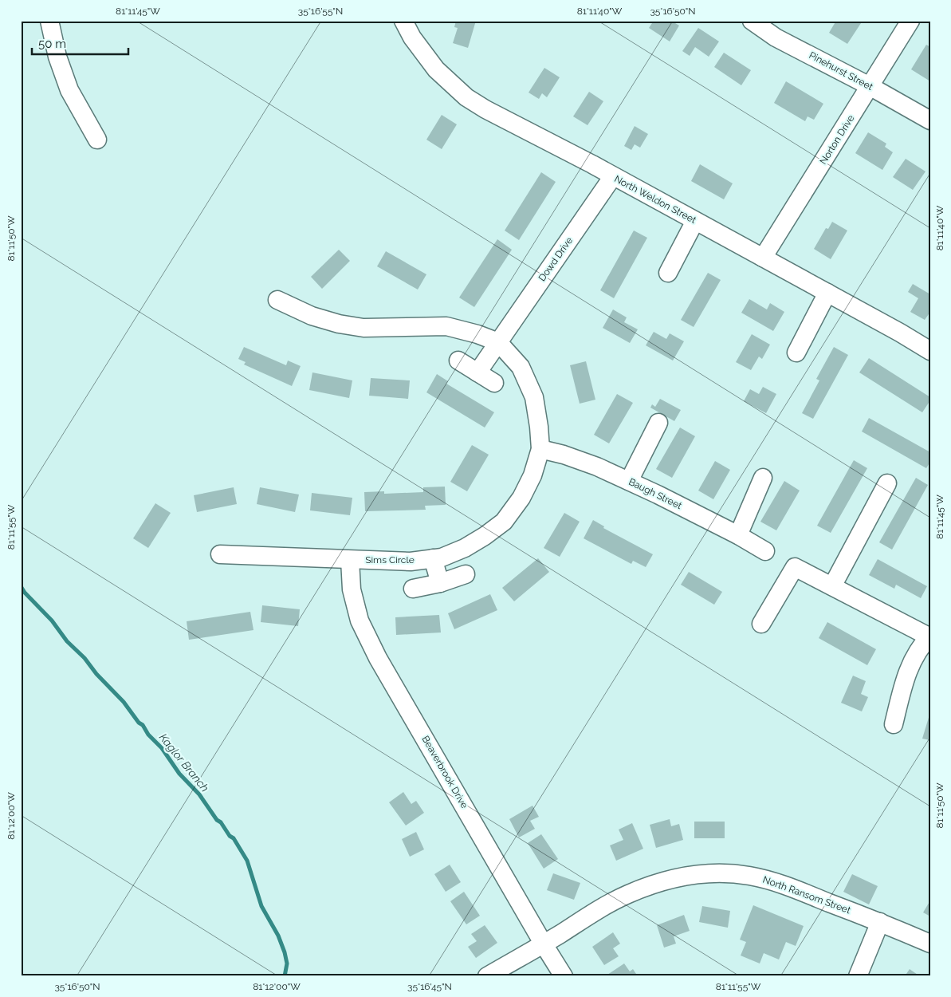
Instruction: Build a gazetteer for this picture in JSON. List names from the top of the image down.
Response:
{
  "streets": {
    "street": [
      "Pinehurst Street",
      "Norton Drive",
      "North Weldon Street",
      "Dowd Drive",
      "Baugh Street",
      "Sims Circle",
      "Beaverbrook Drive",
      "North Ransom Street"
    ]
  },
  "crossings": [
    ["Pinehurst Street", "Norton Drive"],
    ["Norton Drive", "North Weldon Street"],
    ["North Weldon Street", "Dowd Drive"],
    ["Dowd Drive", "Sims Circle"],
    ["Baugh Street", "Sims Circle"],
    ["Sims Circle", "Beaverbrook Drive"],
    ["Beaverbrook Drive", "North Ransom Street"]
  ],
  "water": ["Kaglor Branch"],
  "scale_bar": "50 m",
  "coordinates": [
    "81°11'45\"W",
    "35°16'55\"N",
    "81°11'40\"W",
    "35°16'50\"N",
    "81°11'50\"W",
    "81°11'55\"W",
    "81°12'00\"W",
    "35°16'45\"N"
  ]
}
